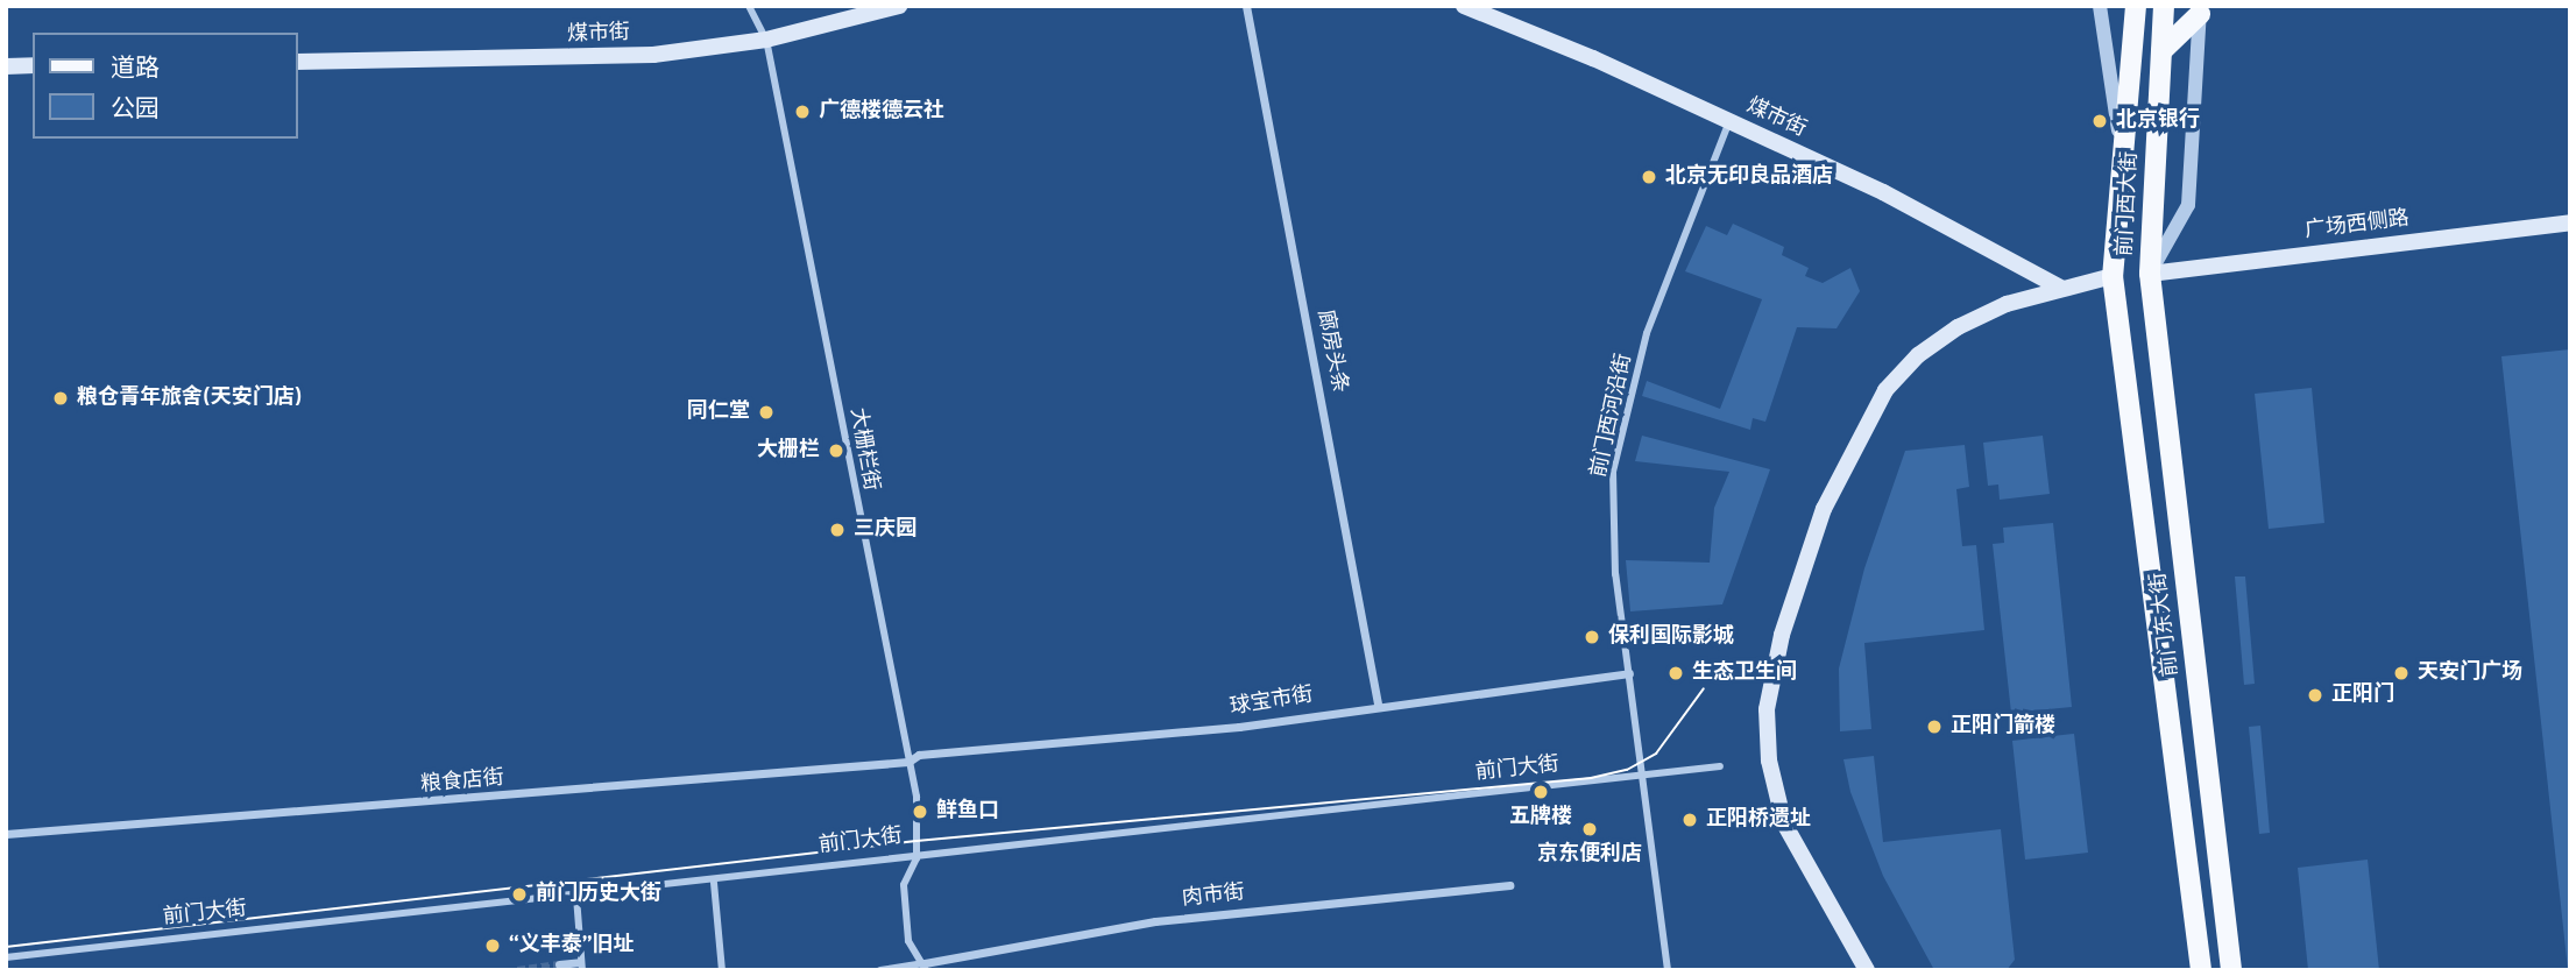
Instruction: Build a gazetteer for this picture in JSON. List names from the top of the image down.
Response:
{
  "streets": {
    "main road": [
      "煤市街",
      "前门西大街",
      "广场西侧路",
      "前门东大街"
    ],
    "street": [
      "廊房头条",
      "前门西河沿街",
      "大栅栏街",
      "球宝市街",
      "前门大街",
      "粮食店街",
      "肉市街"
    ]
  },
  "crossings": [
    ["煤市街", "前门西河沿街"],
    ["煤市街", "大栅栏街"],
    ["前门西大街", "广场西侧路"],
    ["前门西大街", "前门东大街"],
    ["广场西侧路", "前门东大街"],
    ["廊房头条", "球宝市街"],
    ["前门西河沿街", "球宝市街"],
    ["前门西河沿街", "前门大街"],
    ["大栅栏街", "前门大街"],
    ["大栅栏街", "粮食店街"],
    ["大栅栏街", "肉市街"],
    ["球宝市街", "粮食店街"]
  ],
  "places": [
    "广德楼德云社",
    "北京银行",
    "北京无印良品酒店",
    "粮仓青年旅舍(天安门店)",
    "同仁堂",
    "大栅栏",
    "三庆园",
    "保利国际影城",
    "生态卫生间",
    "天安门广场",
    "正阳门",
    "正阳门箭楼",
    "五牌楼",
    "鲜鱼口",
    "正阳桥遗址",
    "京东便利店",
    "前门历史大街",
    "“义丰泰”旧址"
  ],
  "legend": ["道路", "公园"]
}
